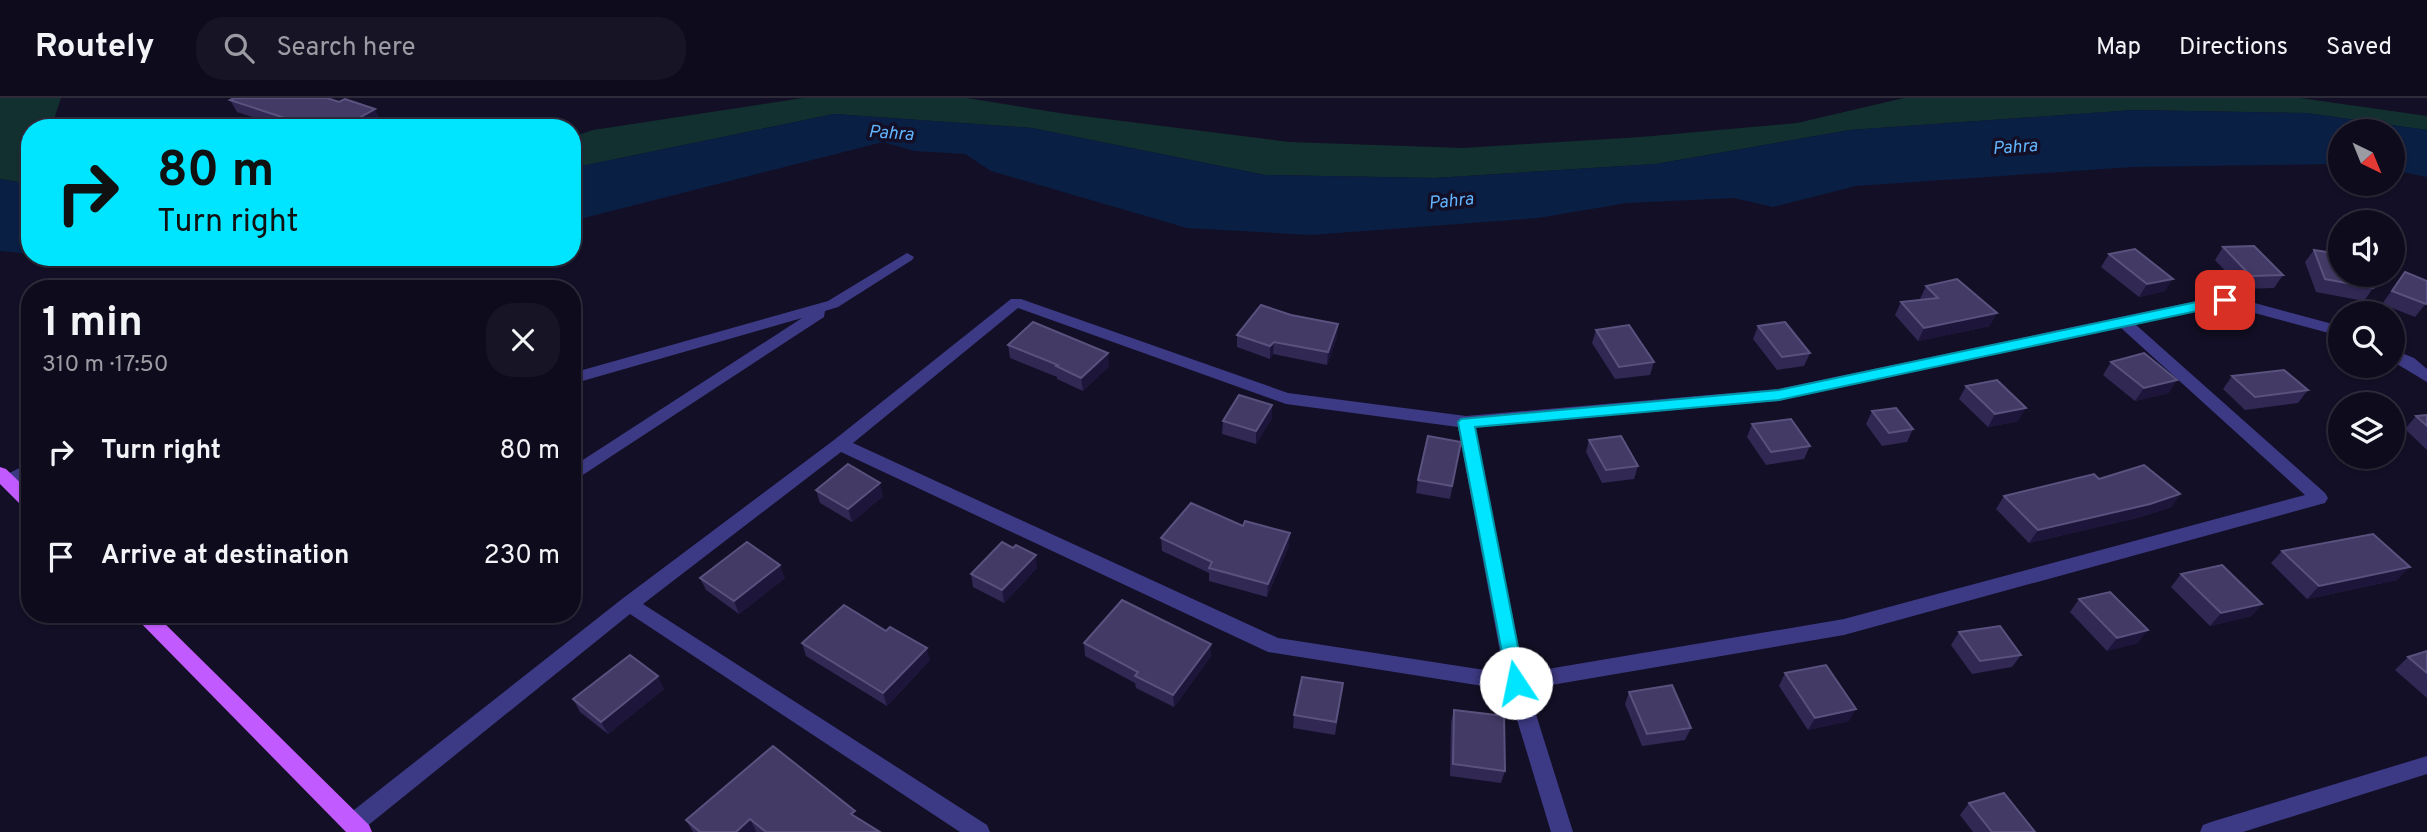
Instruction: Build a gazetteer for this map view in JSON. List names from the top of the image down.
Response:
{
  "water": ["Pahra"],
  "north": "bottom right",
  "page": {
    "header": "Routely",
    "search": "Search here",
    "nav": ["Map", "Directions", "Saved"],
    "turn": ["80 m", "Turn right"],
    "heading": ["1 min", "310 m · 17:50"],
    "list": [
      {
        "name": "Turn right",
        "value": "80 m"
      },
      {
        "name": "Arrive at destination",
        "value": "230 m"
      }
    ]
  }
}
